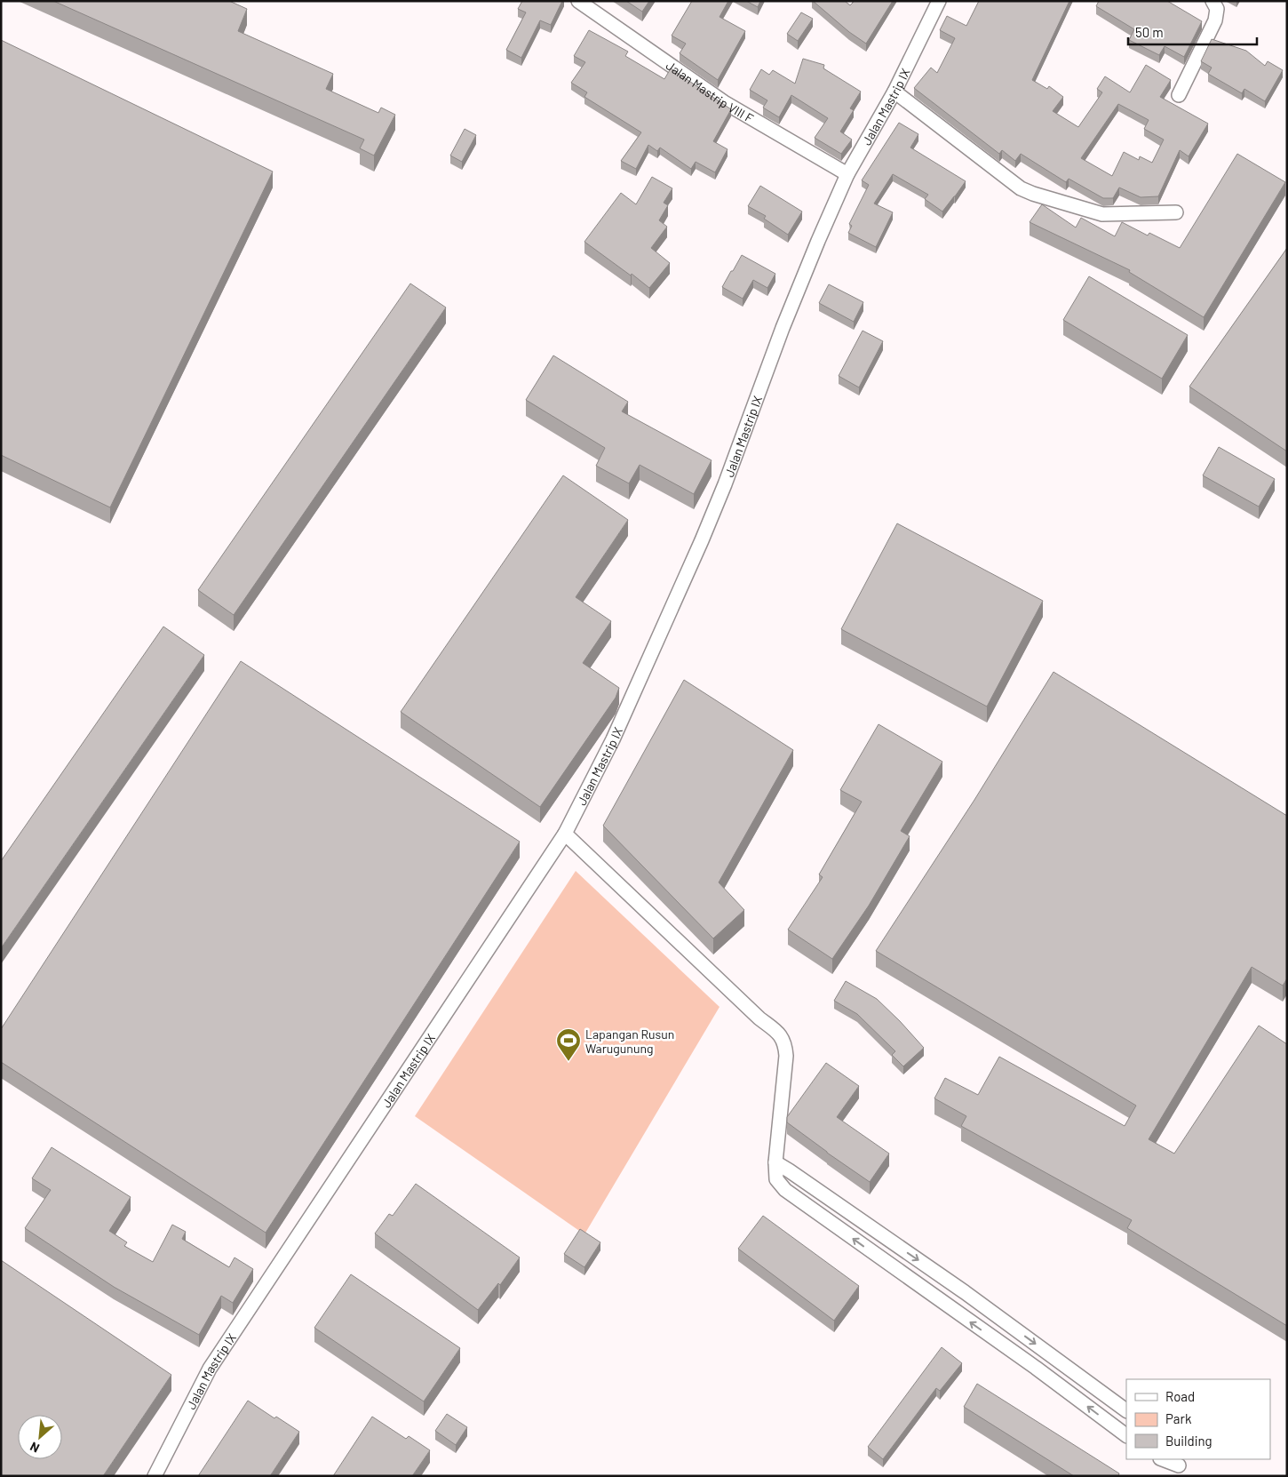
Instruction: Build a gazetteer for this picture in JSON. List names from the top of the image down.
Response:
{
  "streets": {
    "street": ["Jalan Mastrip VIII F", "Jalan Mastrip IX"]
  },
  "crossings": [
    ["Jalan Mastrip VIII F", "Jalan Mastrip IX"]
  ],
  "places": {
    "sports": ["Lapangan Rusun Warugunung"]
  },
  "legend": ["Road", "Park", "Building"],
  "scale_bar": "50 m",
  "north": "bottom left"
}
